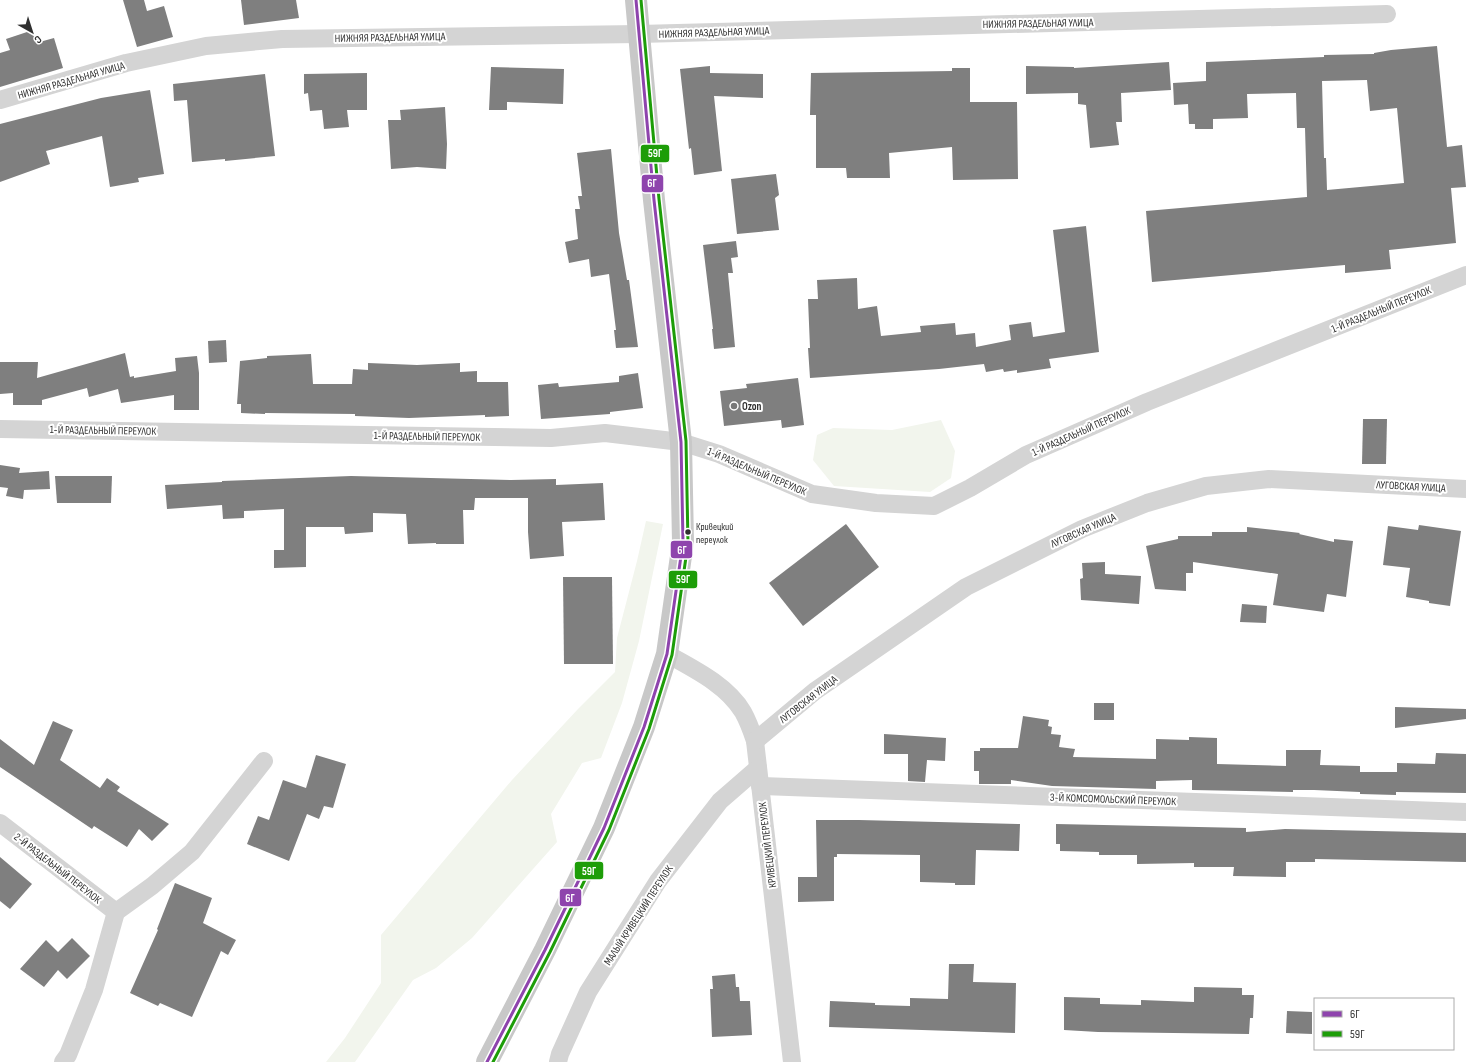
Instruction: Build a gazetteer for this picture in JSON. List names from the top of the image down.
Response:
{
  "streets": {
    "street": [
      "НИЖНЯЯ РАЗДЕЛЬНАЯ УЛИЦА",
      "1-Й РАЗДЕЛЬНЫЙ ПЕРЕУЛОК",
      "ЛУГОВСКАЯ УЛИЦА",
      "3-Й КОМСОМОЛЬСКИЙ ПЕРЕУЛОК",
      "КРИВЕЦКИЙ ПЕРЕУЛОК",
      "2-Й РАЗДЕЛЬНЫЙ ПЕРЕУЛОК",
      "МАЛЫЙ КРИВЕЦКИЙ ПЕРЕУЛОК"
    ]
  },
  "crossings": [
    ["ЛУГОВСКАЯ УЛИЦА", "КРИВЕЦКИЙ ПЕРЕУЛОК"],
    ["3-Й КОМСОМОЛЬСКИЙ ПЕРЕУЛОК", "КРИВЕЦКИЙ ПЕРЕУЛОК"],
    ["КРИВЕЦКИЙ ПЕРЕУЛОК", "МАЛЫЙ КРИВЕЦКИЙ ПЕРЕУЛОК"]
  ],
  "places": ["Ozon", "Кривецкий переулок"],
  "lines": ["transit line 6Г", "transit line 59Г"],
  "legend": ["6Г", "59Г"],
  "north": "bottom right"
}
